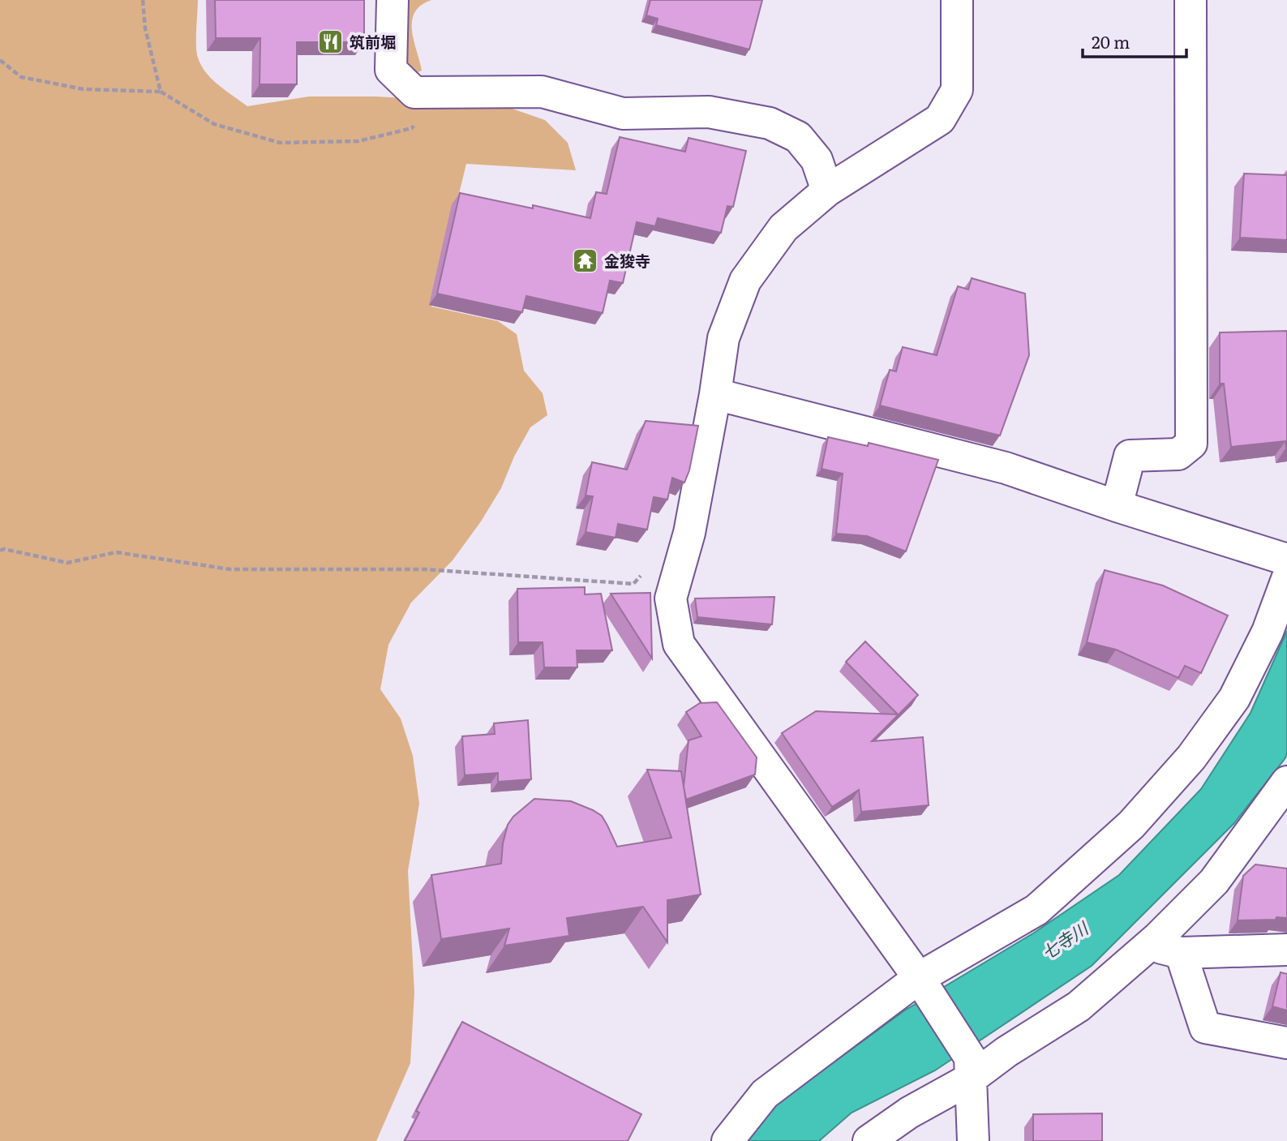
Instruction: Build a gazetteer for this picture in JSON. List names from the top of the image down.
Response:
{
  "water": ["七寺川"],
  "places": {
    "restaurant": ["筑前堀"],
    "temple": ["金狻寺"]
  },
  "scale_bar": "20 m"
}
